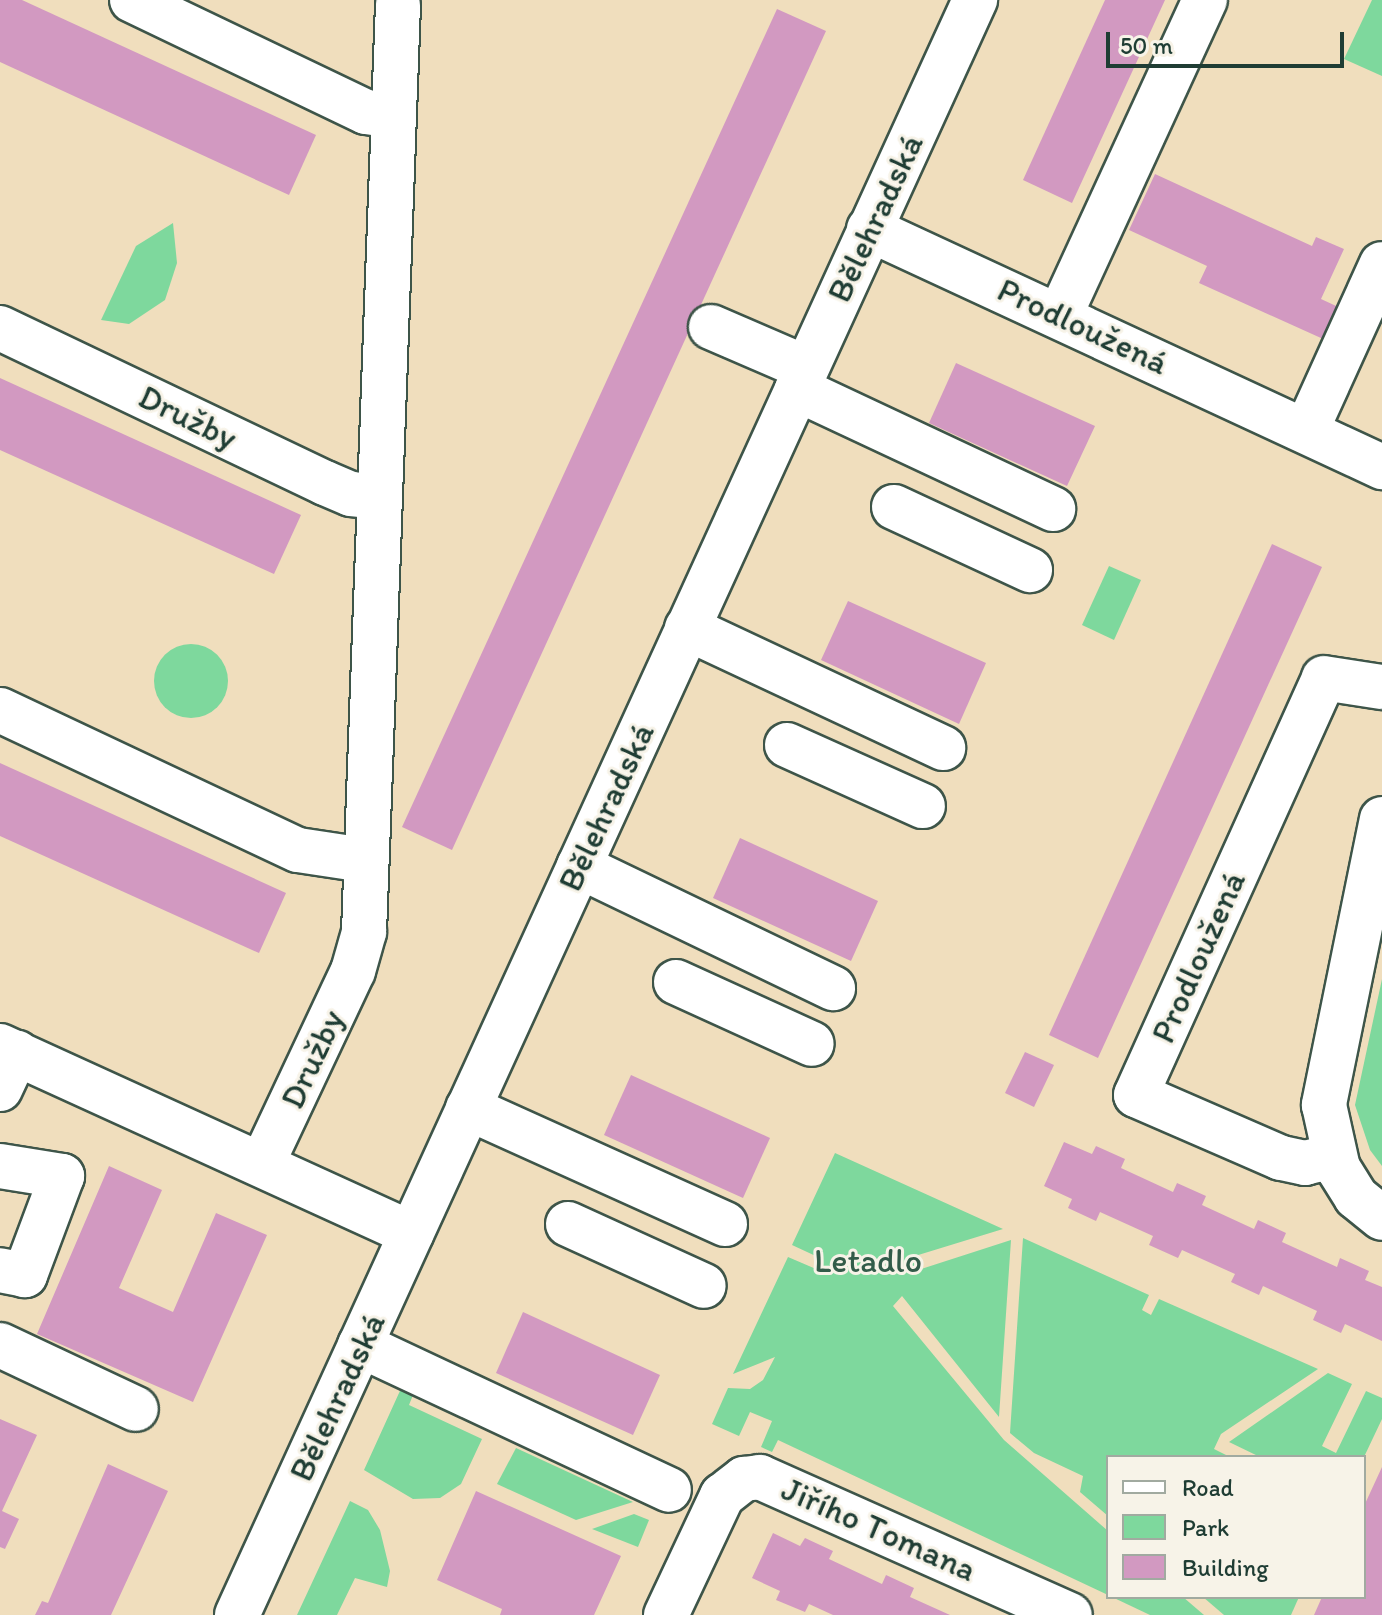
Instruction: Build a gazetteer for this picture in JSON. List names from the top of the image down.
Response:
{
  "streets": {
    "street": [
      "Bělehradská",
      "Prodloužená",
      "Družby",
      "Jiřího Tomana"
    ]
  },
  "crossings": [
    ["Bělehradská", "Prodloužená"]
  ],
  "parks": ["Letadlo"],
  "legend": ["Road", "Park", "Building"],
  "scale_bar": "50 m"
}
